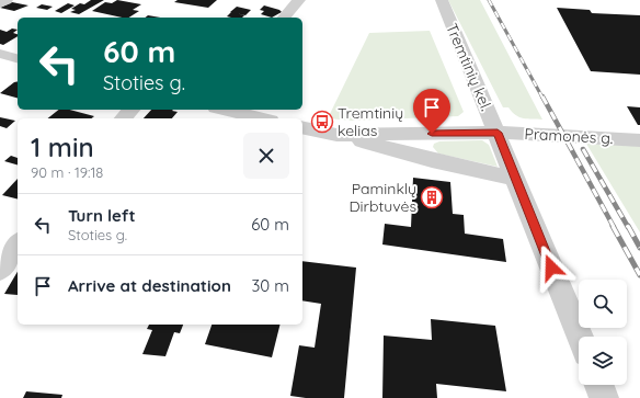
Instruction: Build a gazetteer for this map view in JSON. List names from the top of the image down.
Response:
{
  "streets": {
    "street": ["Tremtinių kel.", "Pramonės g."]
  },
  "crossings": [
    ["Tremtinių kel.", "Pramonės g."]
  ],
  "places": {
    "bus stop": ["Tremtinių kelias"],
    "building": ["Paminklų Dirbtuvės"]
  },
  "page": {
    "turn": ["60 m", "Stoties g."],
    "heading": ["1 min", "90 m · 19:18"],
    "list": [
      {
        "name": "Turn left",
        "note": "Stoties g.",
        "value": "60 m"
      },
      {
        "name": "Arrive at destination",
        "value": "30 m"
      }
    ]
  }
}
